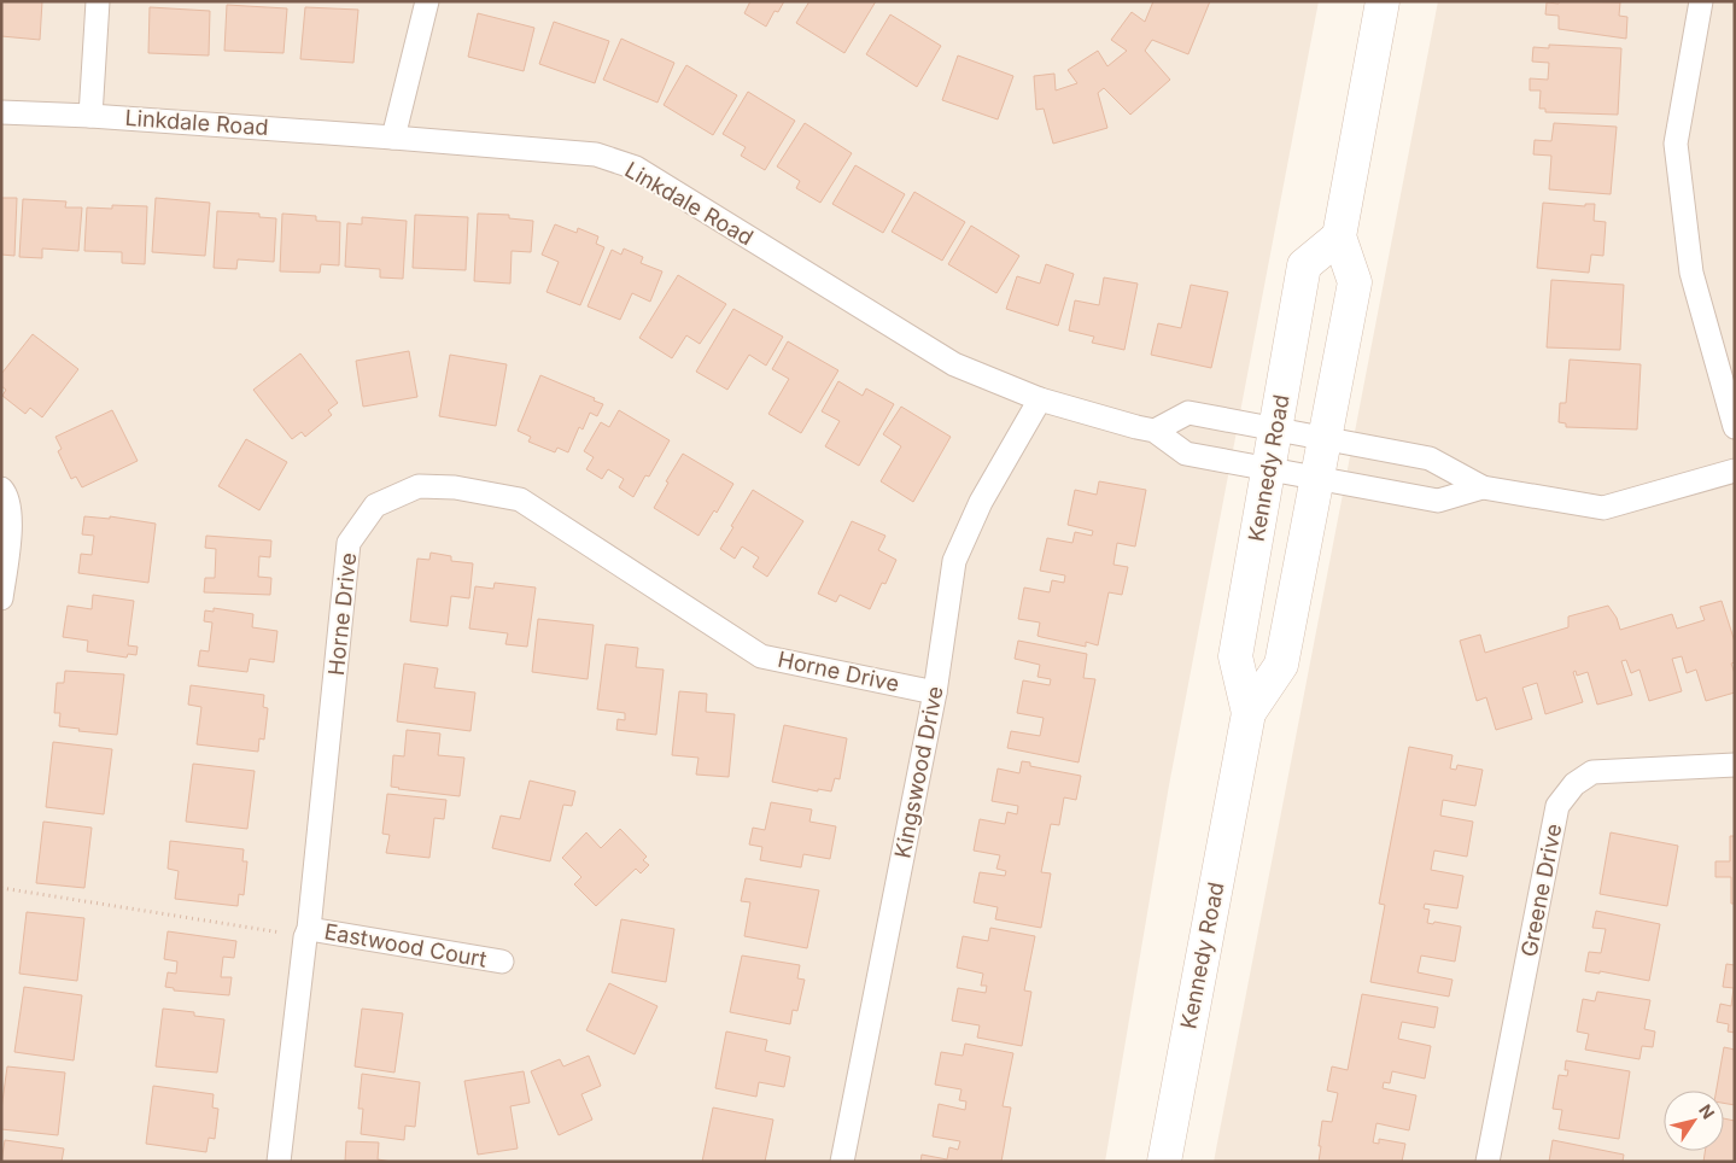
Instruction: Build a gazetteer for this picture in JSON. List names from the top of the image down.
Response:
{
  "streets": {
    "main road": ["Kennedy Road"],
    "street": [
      "Linkdale Road",
      "Horne Drive",
      "Kingswood Drive",
      "Greene Drive",
      "Eastwood Court"
    ]
  },
  "crossings": [
    ["Linkdale Road", "Kennedy Road"],
    ["Linkdale Road", "Kingswood Drive"],
    ["Horne Drive", "Kingswood Drive"],
    ["Horne Drive", "Eastwood Court"]
  ],
  "north": "top right"
}
